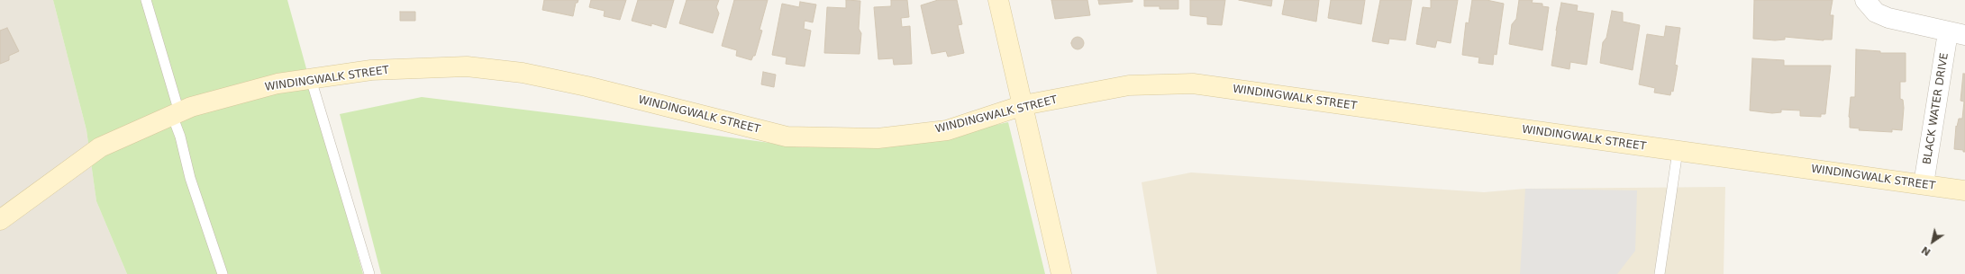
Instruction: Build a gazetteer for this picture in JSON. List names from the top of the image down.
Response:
{
  "streets": {
    "street": ["WINDINGWALK STREET", "BLACK WATER DRIVE"]
  },
  "crossings": [
    ["WINDINGWALK STREET", "BLACK WATER DRIVE"]
  ],
  "north": "bottom left"
}
